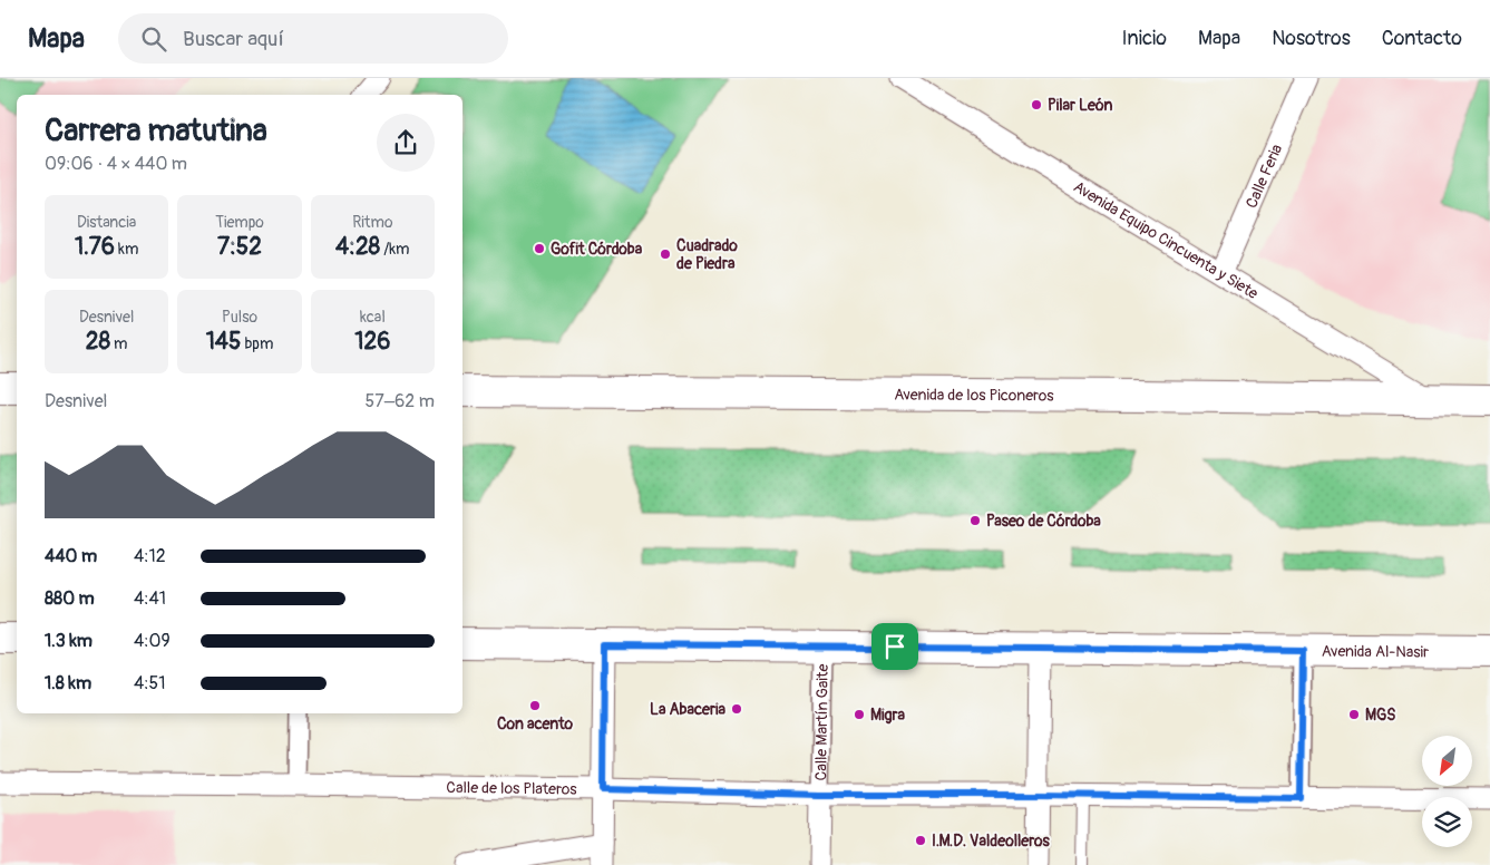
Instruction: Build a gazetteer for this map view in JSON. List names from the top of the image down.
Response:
{
  "streets": {
    "main road": ["Avenida de los Piconeros", "Avenida Al-Nasir"],
    "street": [
      "Calle Feria",
      "Avenida Equipo Cincuenta y Siete",
      "Calle Martín Gaite",
      "Calle de los Plateros"
    ]
  },
  "crossings": [
    ["Calle Feria", "Avenida Equipo Cincuenta y Siete"],
    ["Avenida Equipo Cincuenta y Siete", "Avenida de los Piconeros"],
    ["Avenida Al-Nasir", "Calle Martín Gaite"],
    ["Calle Martín Gaite", "Calle de los Plateros"]
  ],
  "places": [
    "Pilar León",
    "Gofit Córdoba",
    "Cuadrado de Piedra",
    "Paseo de Córdoba",
    "Con acento",
    "La Abaceria",
    "Migra",
    "MGS",
    "I.M.D. Valdeolleros"
  ],
  "north": "bottom left",
  "page": {
    "header": "Mapa",
    "search": "Buscar aquí",
    "nav": [
      "Inicio",
      "Mapa",
      "Nosotros",
      "Contacto"
    ],
    "heading": ["Carrera matutina", "09:06 · 4 × 440 m"],
    "stats": [
      ["Distancia", "1.76 km"],
      ["Tiempo", "7:52"],
      ["Ritmo", "4:28 /km"],
      ["Desnivel", "28 m"],
      ["Pulso", "145 bpm"],
      ["kcal", "126"]
    ],
    "chart": ["Desnivel", "57–62 m"],
    "list": [
      {
        "name": "440 m",
        "note": "4:12"
      },
      {
        "name": "880 m",
        "note": "4:41"
      },
      {
        "name": "1.3 km",
        "note": "4:09"
      },
      {
        "name": "1.8 km",
        "note": "4:51"
      }
    ]
  }
}
